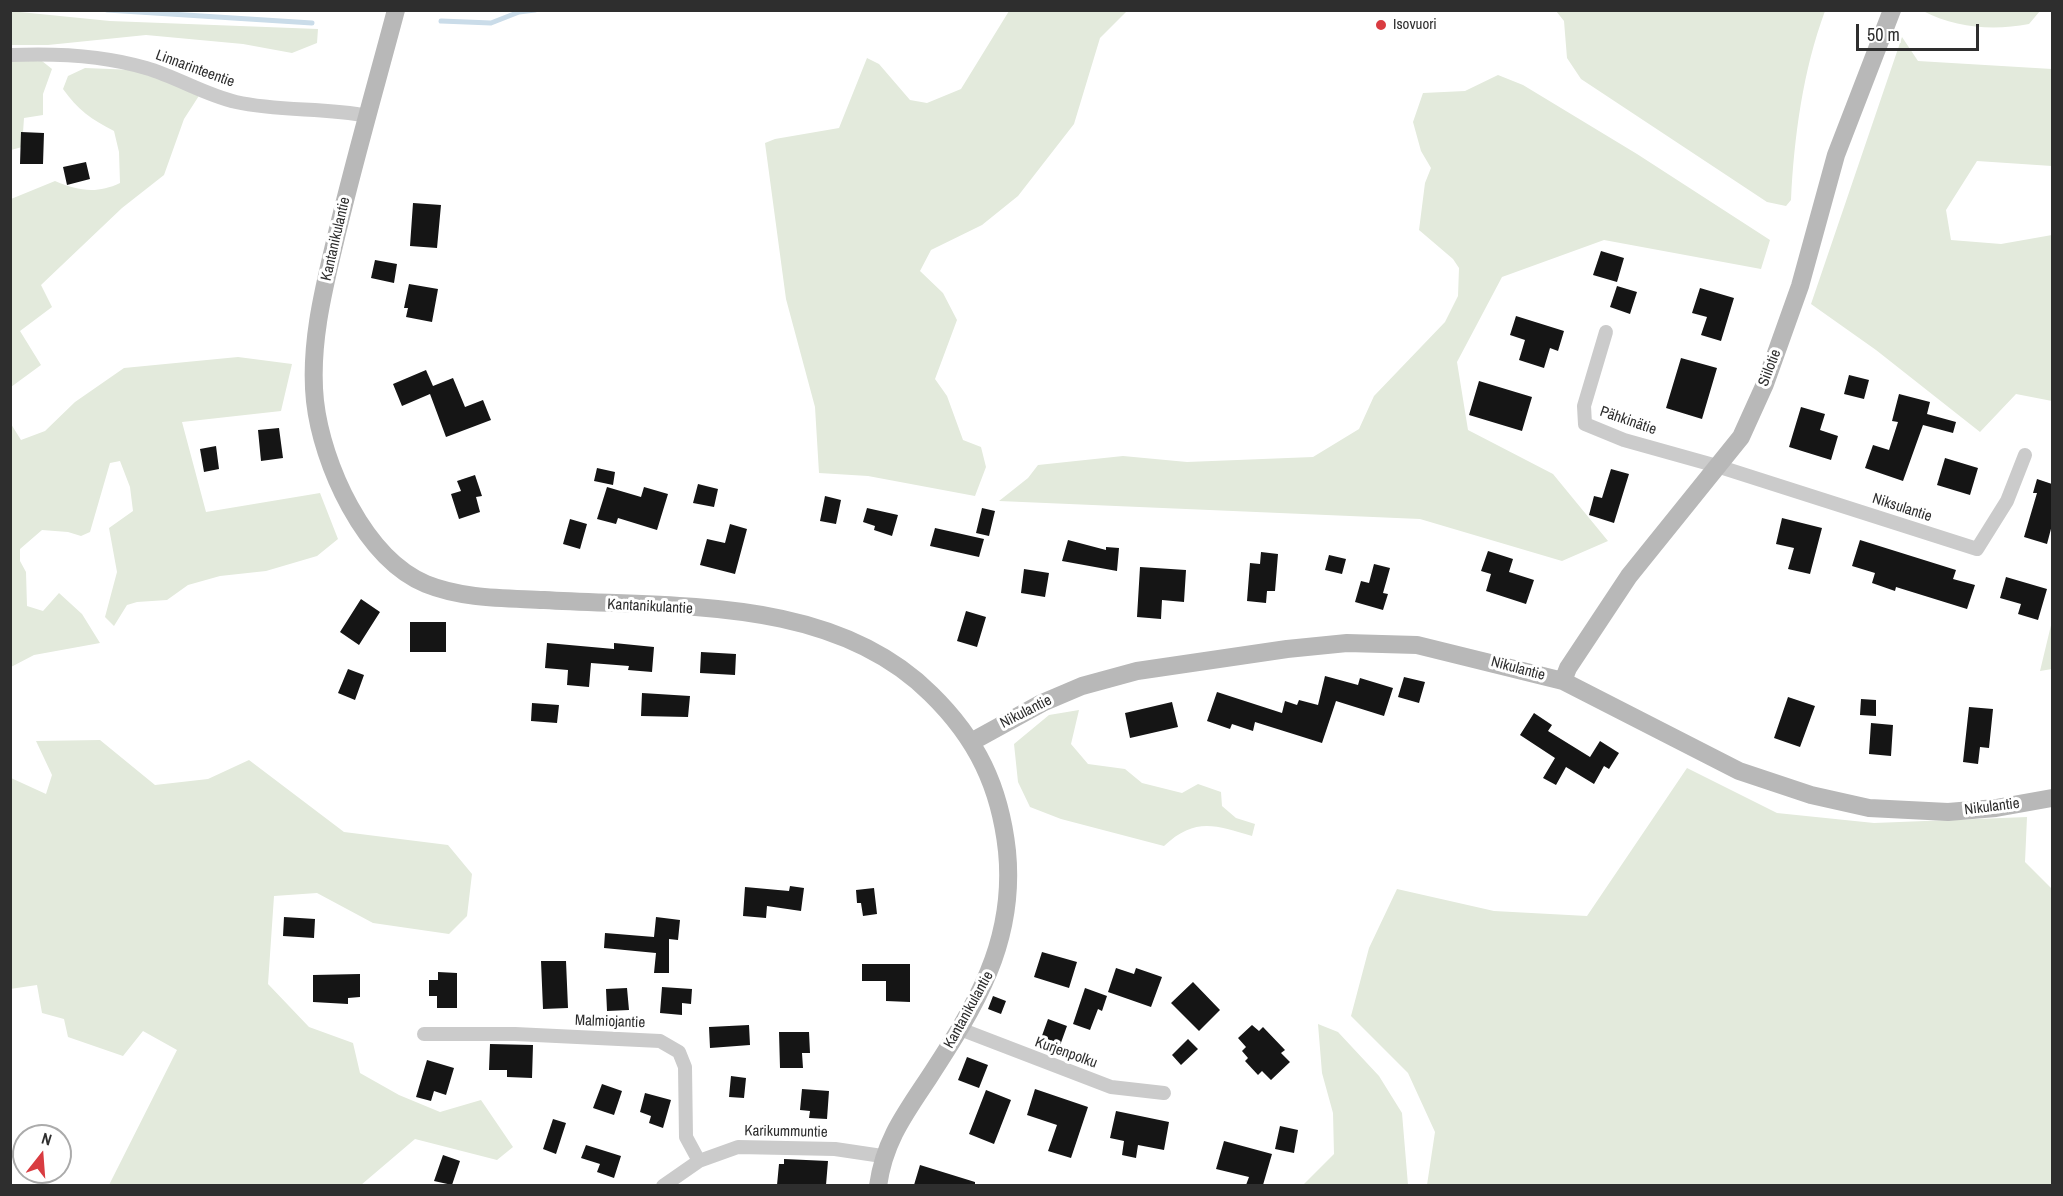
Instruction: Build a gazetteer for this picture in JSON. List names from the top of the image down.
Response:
{
  "streets": {
    "street": [
      "Linnarinteentie",
      "Kantanikulantie",
      "Siilotie",
      "Pähkinätie",
      "Niksulantie",
      "Nikulantie",
      "Malmiojantie",
      "Kurjenpolku",
      "Karikummuntie"
    ]
  },
  "crossings": [
    ["Linnarinteentie", "Kantanikulantie"],
    ["Kantanikulantie", "Nikulantie"],
    ["Kantanikulantie", "Kurjenpolku"],
    ["Kantanikulantie", "Karikummuntie"],
    ["Siilotie", "Pähkinätie"],
    ["Siilotie", "Niksulantie"],
    ["Siilotie", "Nikulantie"],
    ["Pähkinätie", "Niksulantie"],
    ["Malmiojantie", "Karikummuntie"]
  ],
  "places": ["Isovuori"],
  "scale_bar": "50 m",
  "north": "top"
}
